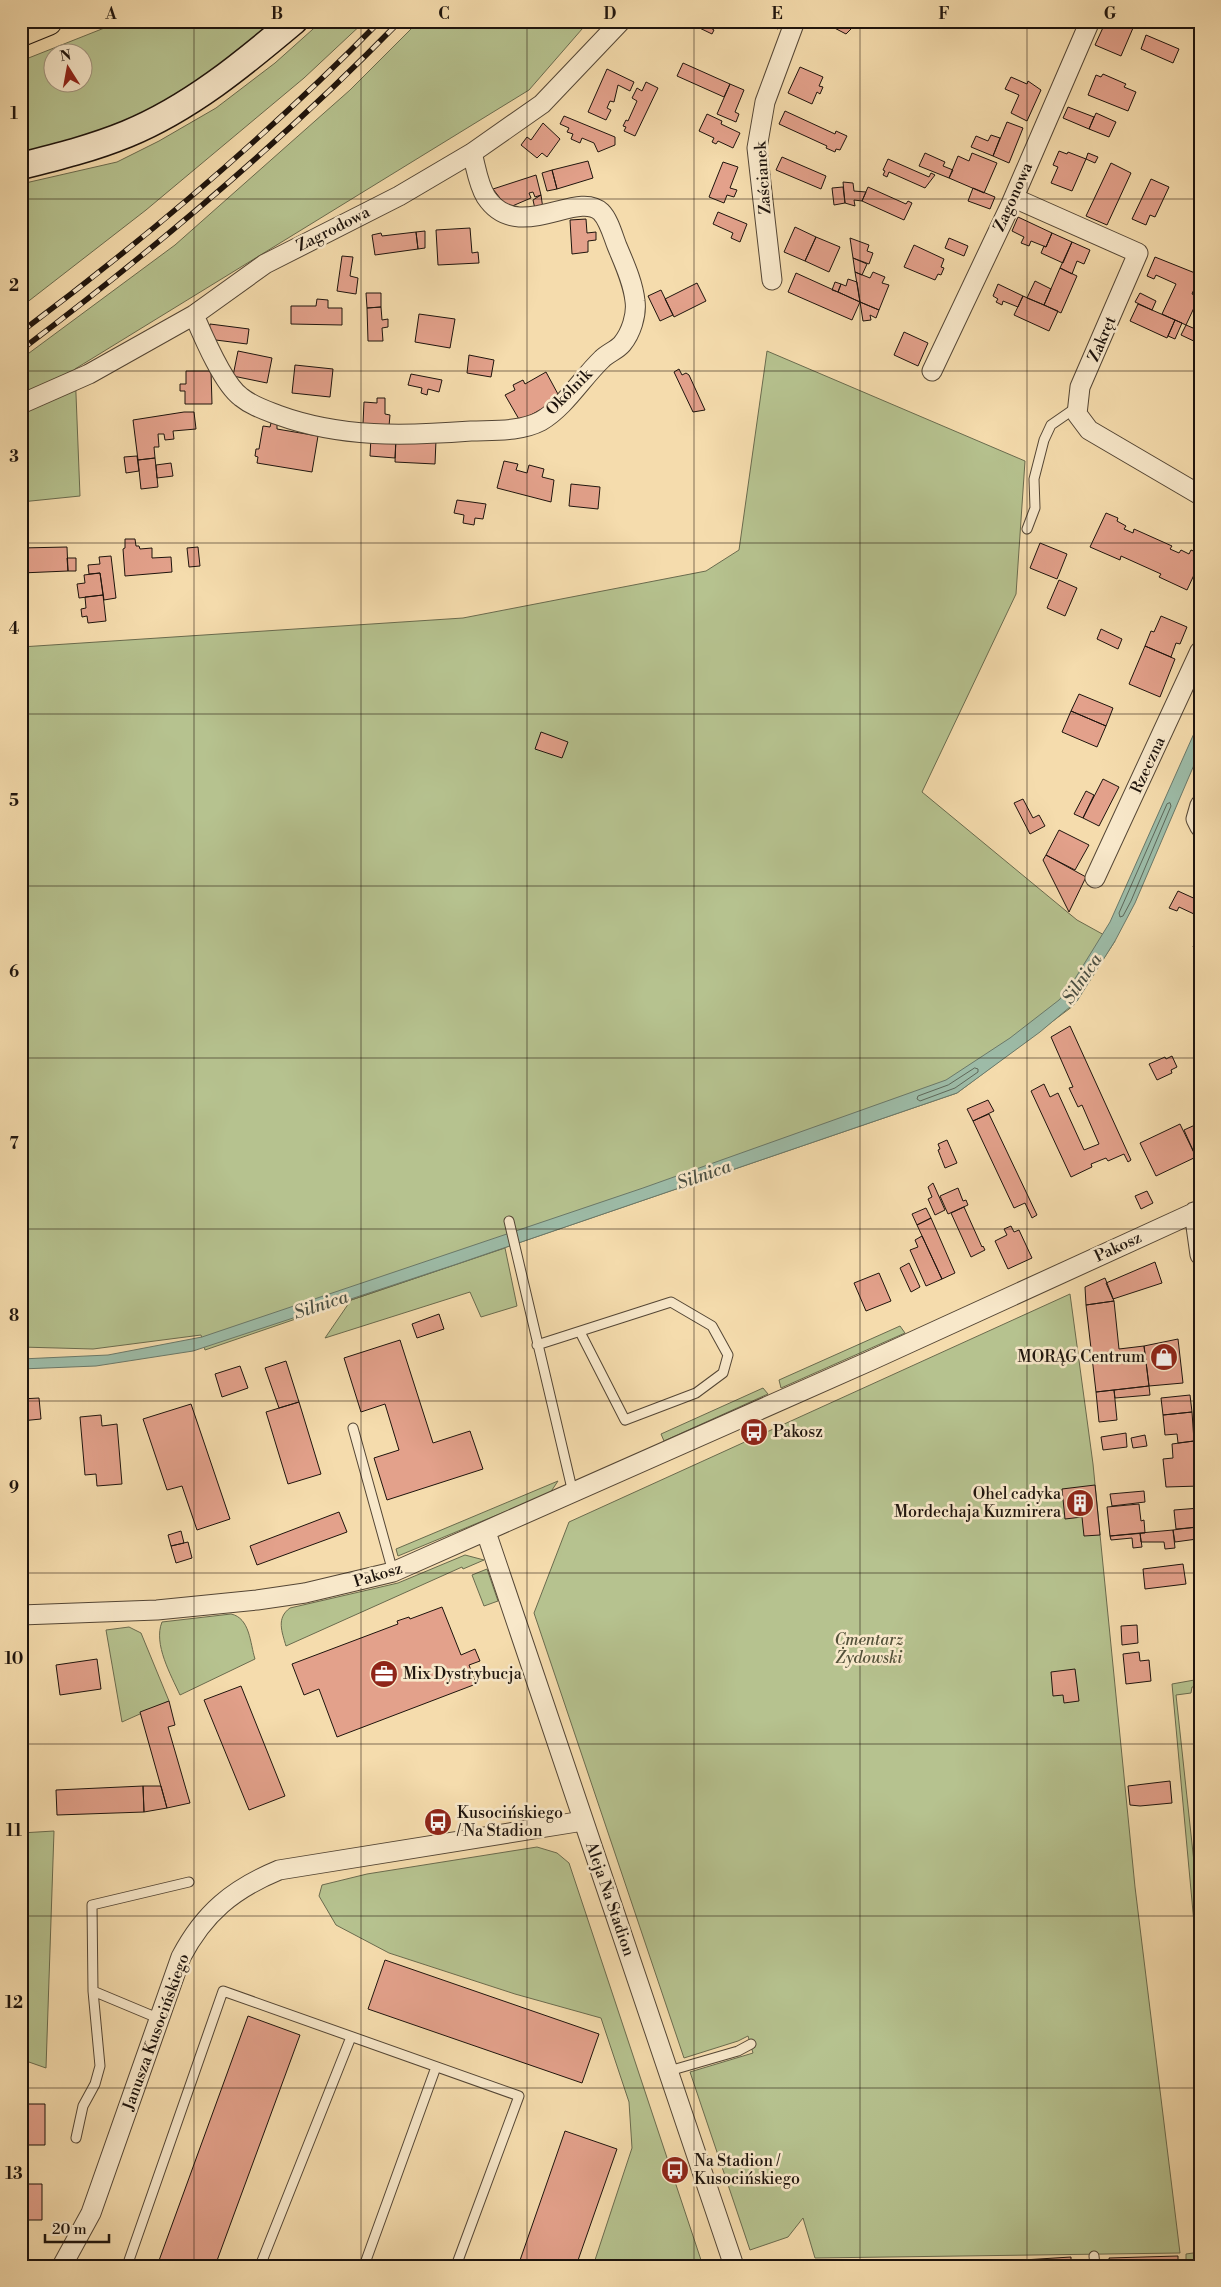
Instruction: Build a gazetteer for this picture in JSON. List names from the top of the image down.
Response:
{
  "streets": {
    "street": [
      "Zaścianek",
      "Zagonowa",
      "Zagrodowa",
      "Zakręt",
      "Okólnik",
      "Rzeczna",
      "Pakosz",
      "Aleja Na Stadion",
      "Janusza Kusocińskiego"
    ]
  },
  "crossings": [
    ["Zagonowa", "Zakręt"],
    ["Zagrodowa", "Okólnik"],
    ["Pakosz", "Aleja Na Stadion"],
    ["Aleja Na Stadion", "Janusza Kusocińskiego"]
  ],
  "water": ["Silnica"],
  "parks": ["Cmentarz Żydowski"],
  "places": {
    "shop": ["MORĄG Centrum"],
    "bus stop": ["Pakosz", "Kusocińskiego / Na Stadion", "Na Stadion / Kusocińskiego"],
    "building": ["Ohel cadyka Mordechaja Kuzmirera"],
    "office": ["Mix Dystrybucja"]
  },
  "scale_bar": "20 m",
  "north": "top",
  "grid": {
    "columns": [
      "A",
      "B",
      "C",
      "D",
      "E",
      "F",
      "G"
    ],
    "rows": [
      "1",
      "2",
      "3",
      "4",
      "5",
      "6",
      "7",
      "8",
      "9",
      "10",
      "11",
      "12",
      "13"
    ]
  }
}
